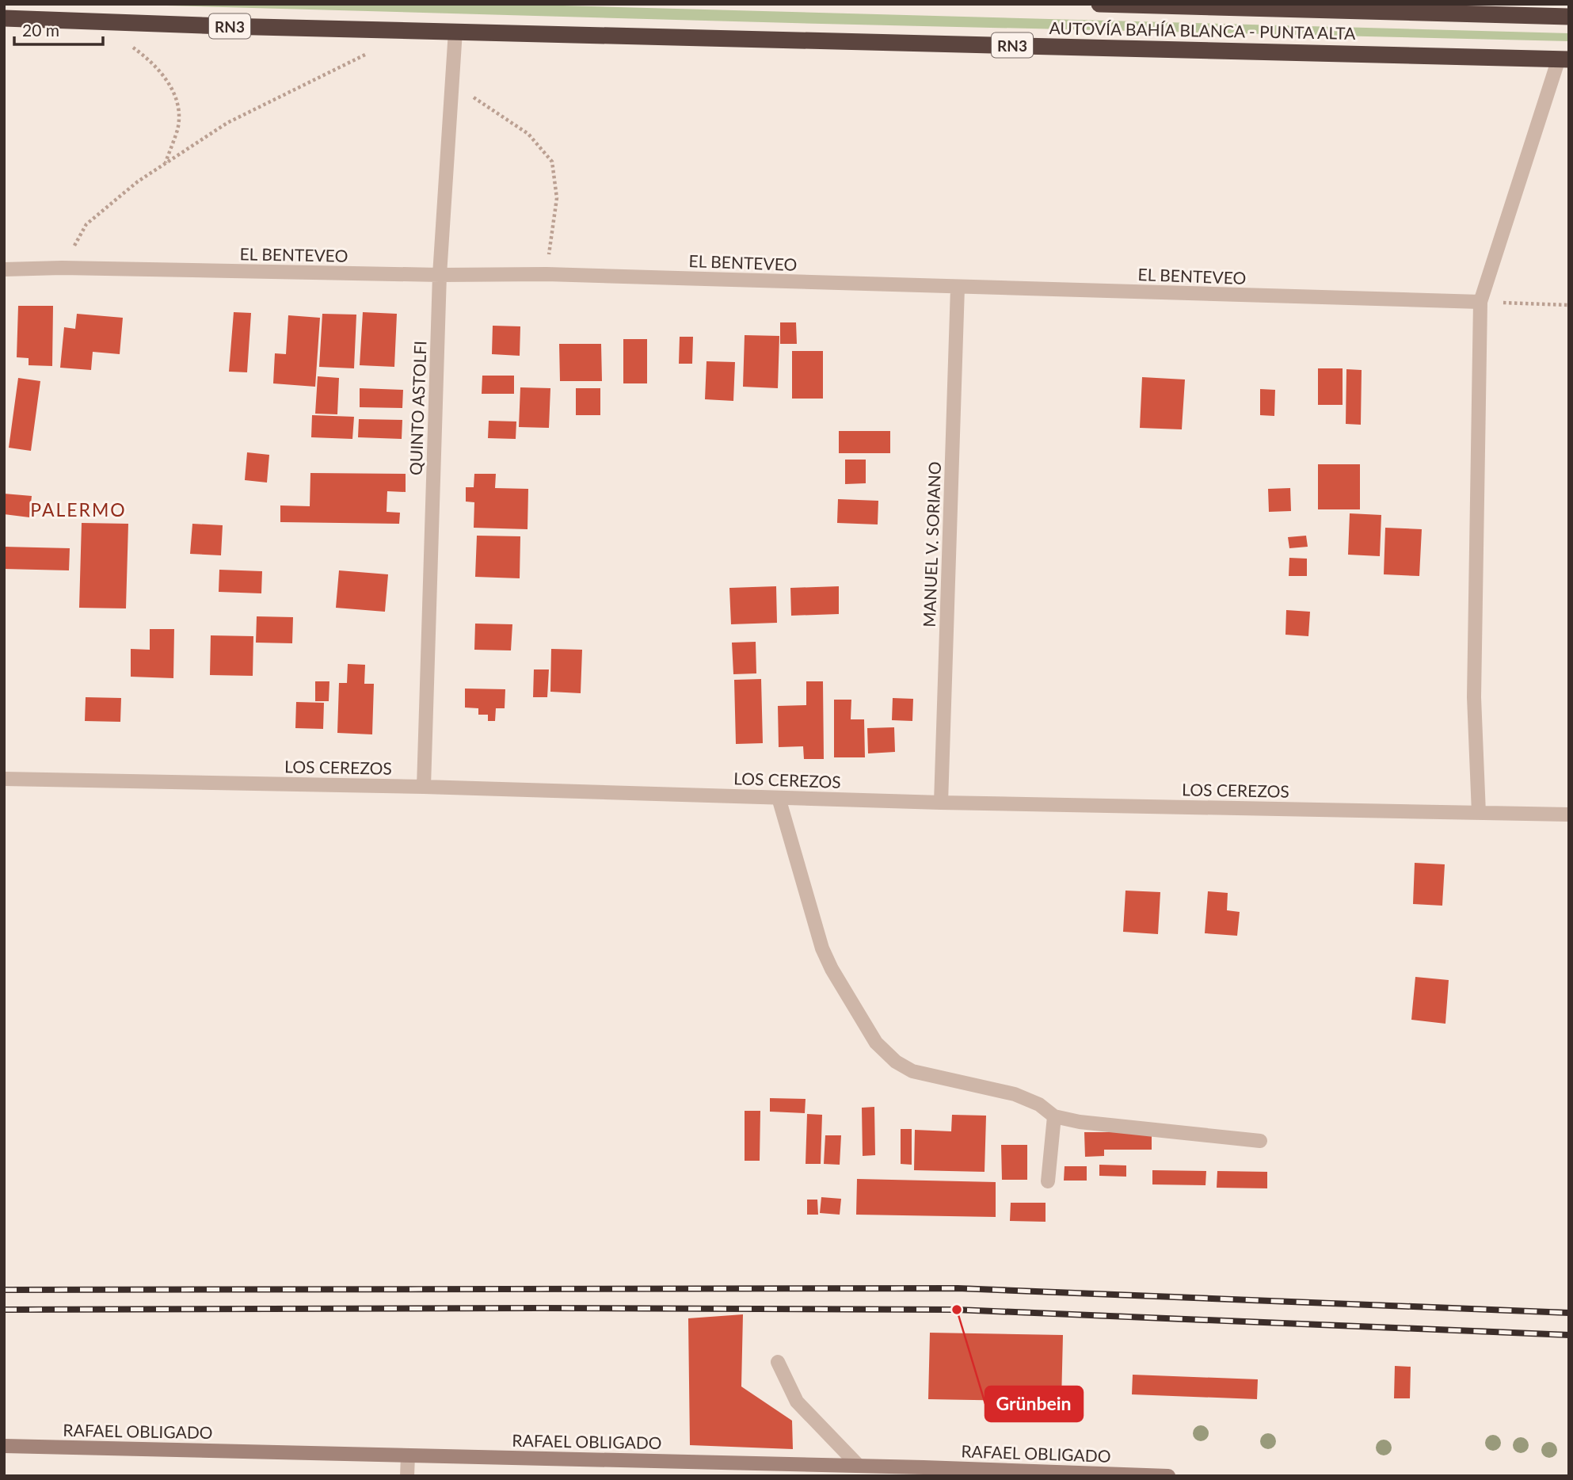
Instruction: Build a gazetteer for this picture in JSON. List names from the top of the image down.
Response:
{
  "streets": {
    "highway": ["RN3", "AUTOVÍA BAHÍA BLANCA - PUNTA ALTA"],
    "street": [
      "EL BENTEVEO",
      "QUINTO ASTOLFI",
      "MANUEL V. SORIANO",
      "LOS CEREZOS",
      "RAFAEL OBLIGADO"
    ]
  },
  "crossings": [
    ["AUTOVÍA BAHÍA BLANCA - PUNTA ALTA", "QUINTO ASTOLFI"],
    ["EL BENTEVEO", "QUINTO ASTOLFI"],
    ["EL BENTEVEO", "MANUEL V. SORIANO"],
    ["QUINTO ASTOLFI", "LOS CEREZOS"],
    ["MANUEL V. SORIANO", "LOS CEREZOS"]
  ],
  "districts": ["PALERMO"],
  "places": ["Grünbein"],
  "scale_bar": "20 m"
}
